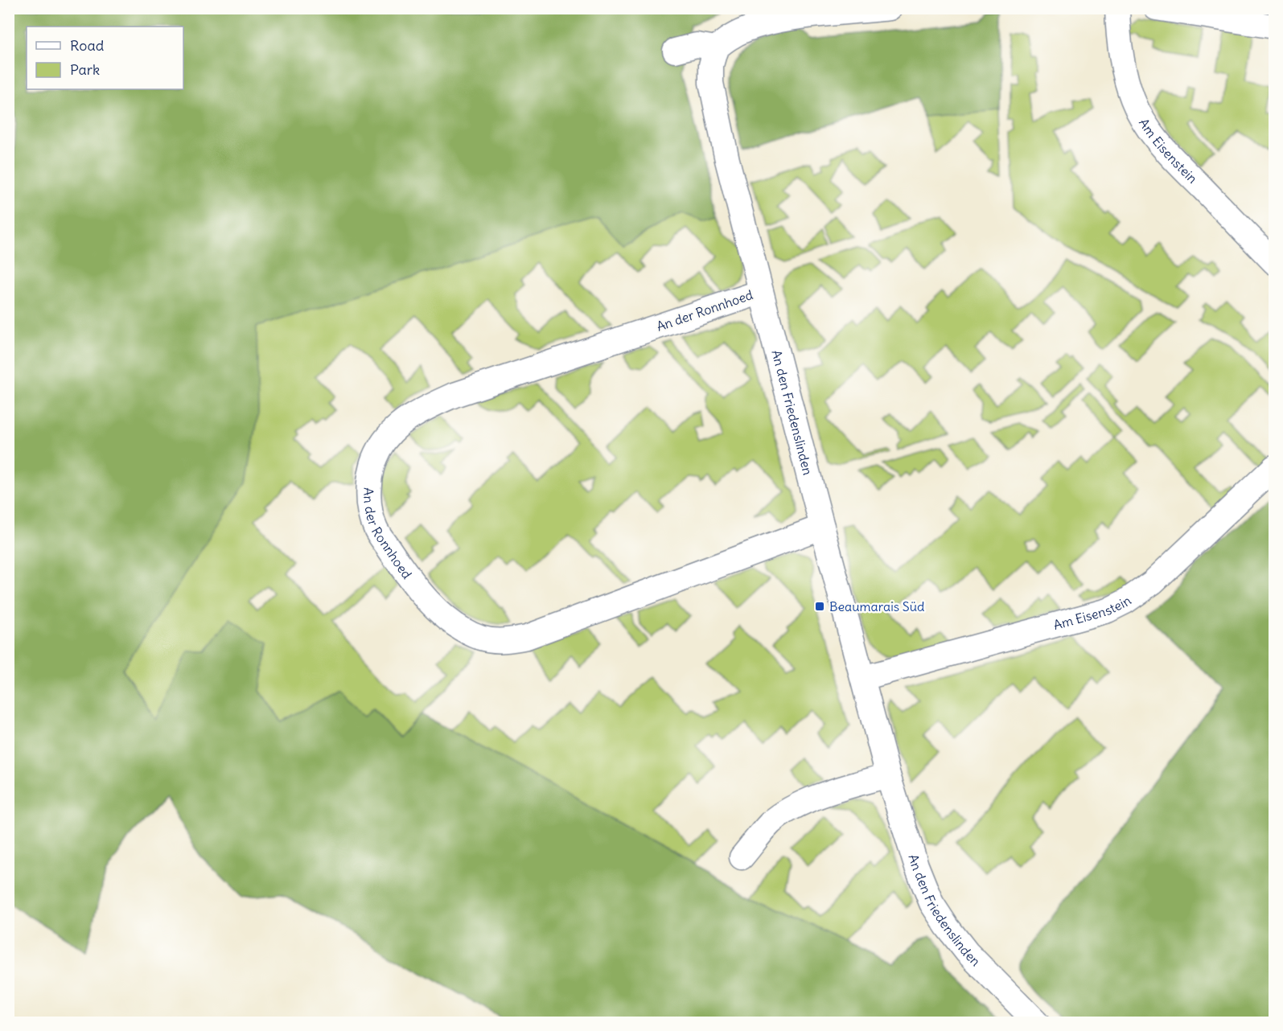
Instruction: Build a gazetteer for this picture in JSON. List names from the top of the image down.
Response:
{
  "streets": {
    "street": ["Am Eisenstein", "An der Ronnhoed", "An den Friedenslinden"]
  },
  "crossings": [
    ["Am Eisenstein", "An den Friedenslinden"],
    ["An der Ronnhoed", "An den Friedenslinden"]
  ],
  "places": {
    "transit": ["Beaumarais Süd"]
  },
  "legend": ["Road", "Park"]
}
